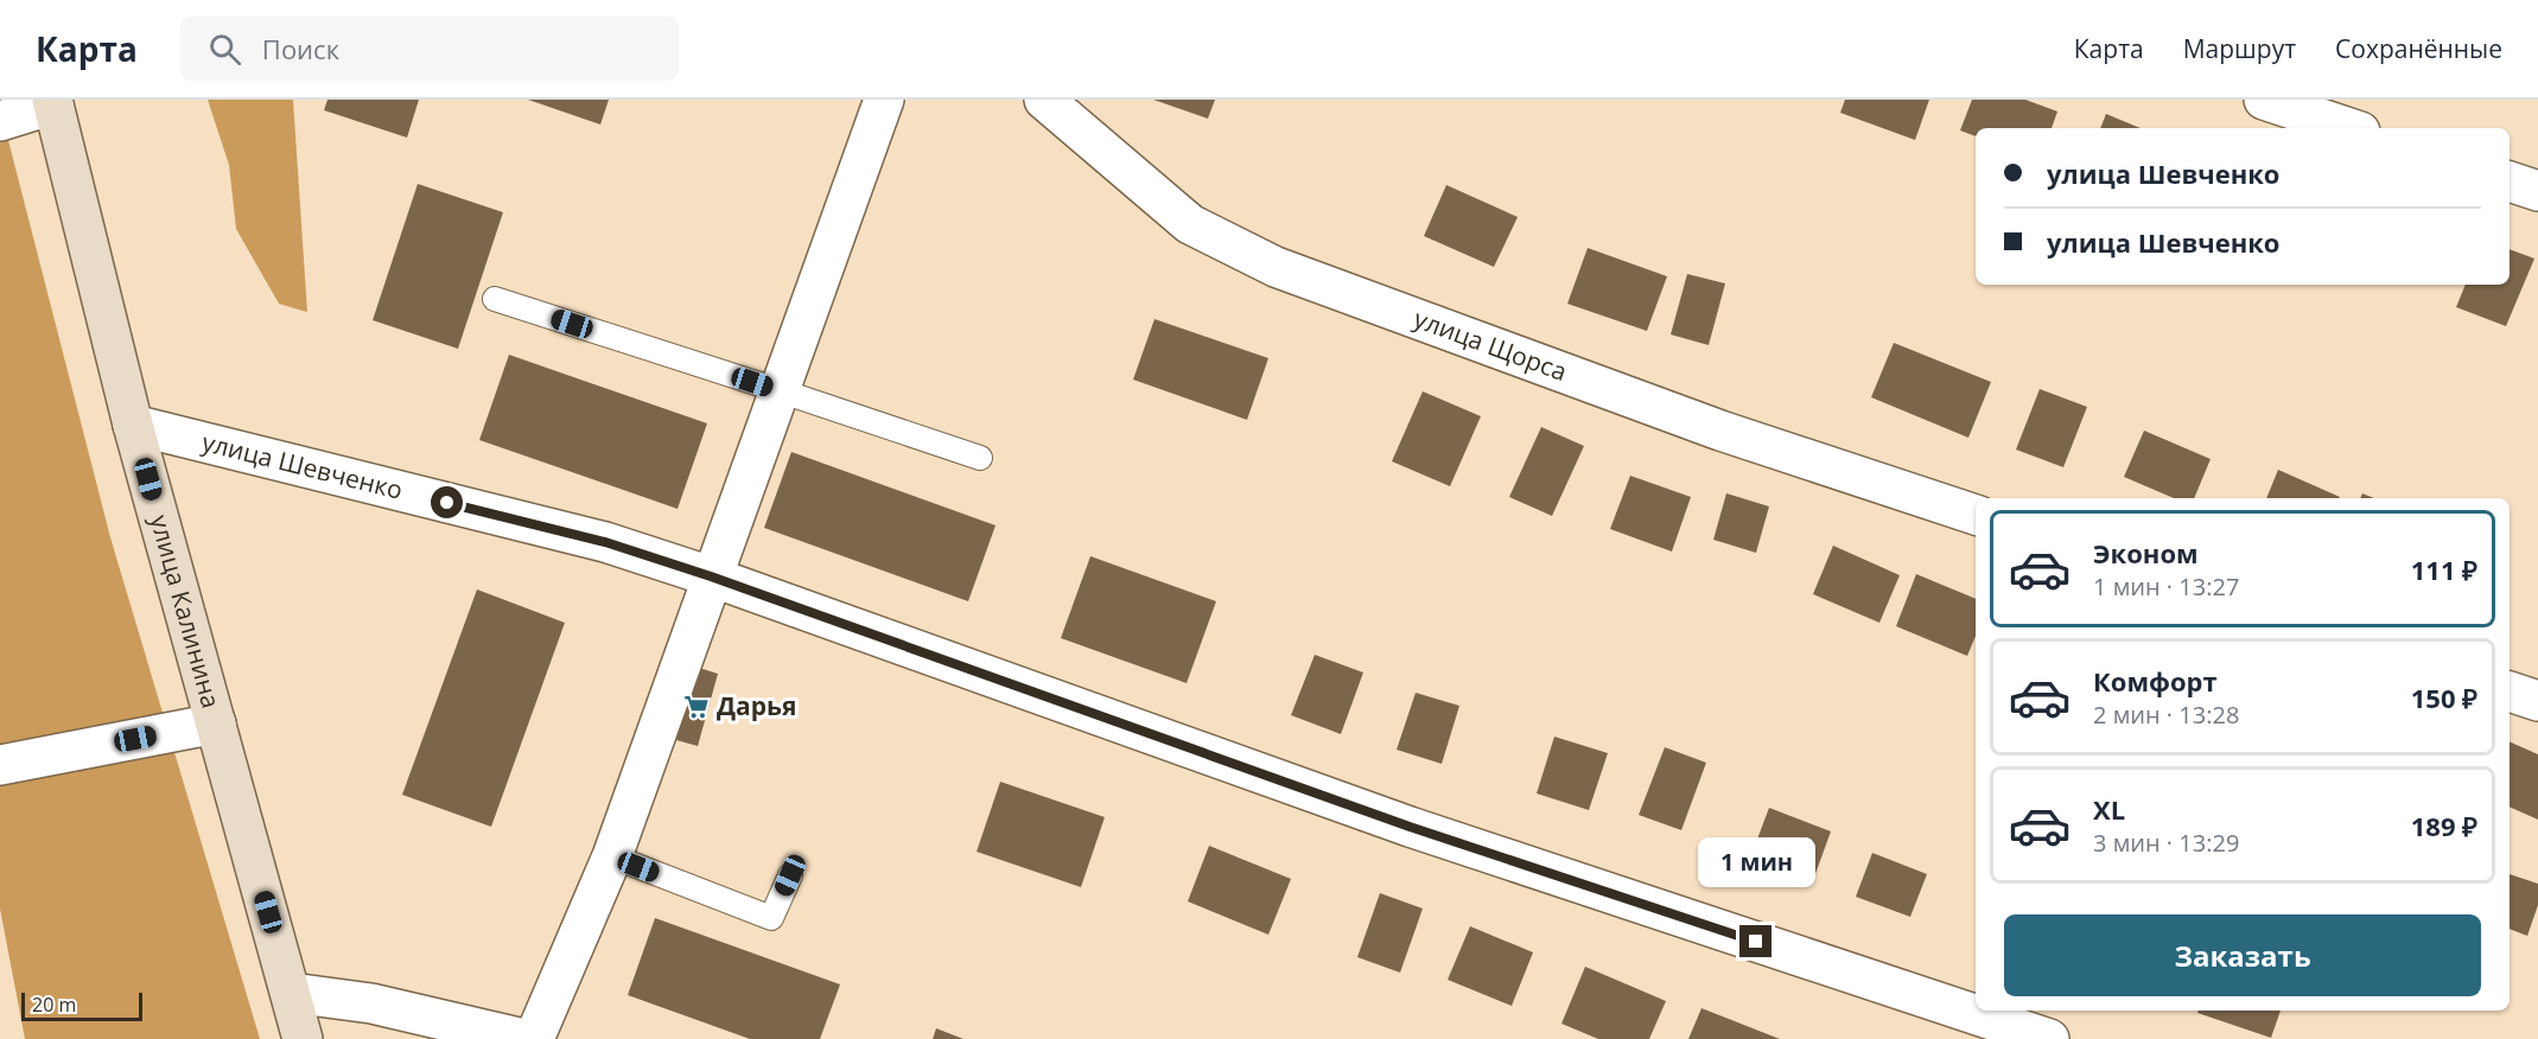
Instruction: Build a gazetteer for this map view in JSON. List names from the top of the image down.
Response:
{
  "streets": {
    "main road": ["улица Калинина"],
    "street": ["улица Щорса", "улица Шевченко"]
  },
  "crossings": [
    ["улица Шевченко", "улица Калинина"]
  ],
  "places": {
    "supermarket": ["Дарья"]
  },
  "scale_bar": "20 m",
  "page": {
    "header": "Карта",
    "search": "Поиск",
    "nav": ["Карта", "Маршрут", "Сохранённые"],
    "banner": ["улица Шевченко", "улица Шевченко"],
    "list": [
      {
        "name": "Эконом",
        "note": "1 мин · 13:27",
        "value": "111 ₽"
      },
      {
        "name": "Комфорт",
        "note": "2 мин · 13:28",
        "value": "150 ₽"
      },
      {
        "name": "XL",
        "note": "3 мин · 13:29",
        "value": "189 ₽"
      }
    ],
    "bubble": "1 мин",
    "buttons": "Заказать",
    "scale": "20 m"
  }
}
